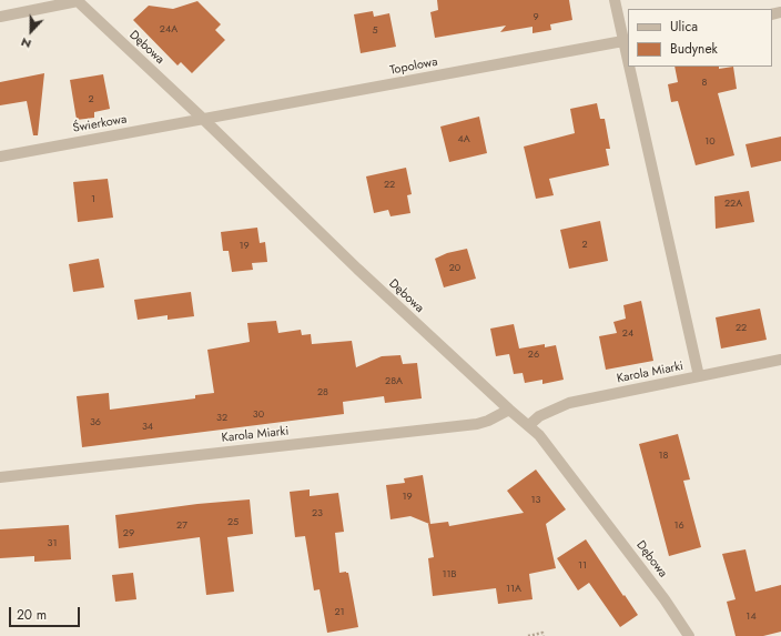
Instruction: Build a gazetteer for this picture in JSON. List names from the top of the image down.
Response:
{
  "streets": {
    "street": [
      "Dębowa",
      "Topolowa",
      "Świerkowa",
      "Karola Miarki"
    ]
  },
  "crossings": [
    ["Dębowa", "Topolowa"],
    ["Dębowa", "Świerkowa"],
    ["Dębowa", "Karola Miarki"],
    ["Topolowa", "Świerkowa"]
  ],
  "house_numbers": [
    "9",
    "24A",
    "5",
    "8",
    "2",
    "4A",
    "10",
    "22",
    "1",
    "22A",
    "2",
    "19",
    "20",
    "22",
    "24",
    "26",
    "28A",
    "28",
    "30",
    "32",
    "36",
    "34",
    "18",
    "19",
    "13",
    "23",
    "25",
    "27",
    "16",
    "29",
    "31",
    "11",
    "11B",
    "11A",
    "21",
    "14"
  ],
  "legend": ["Ulica", "Budynek"],
  "scale_bar": "20 m",
  "north": "bottom"
}
